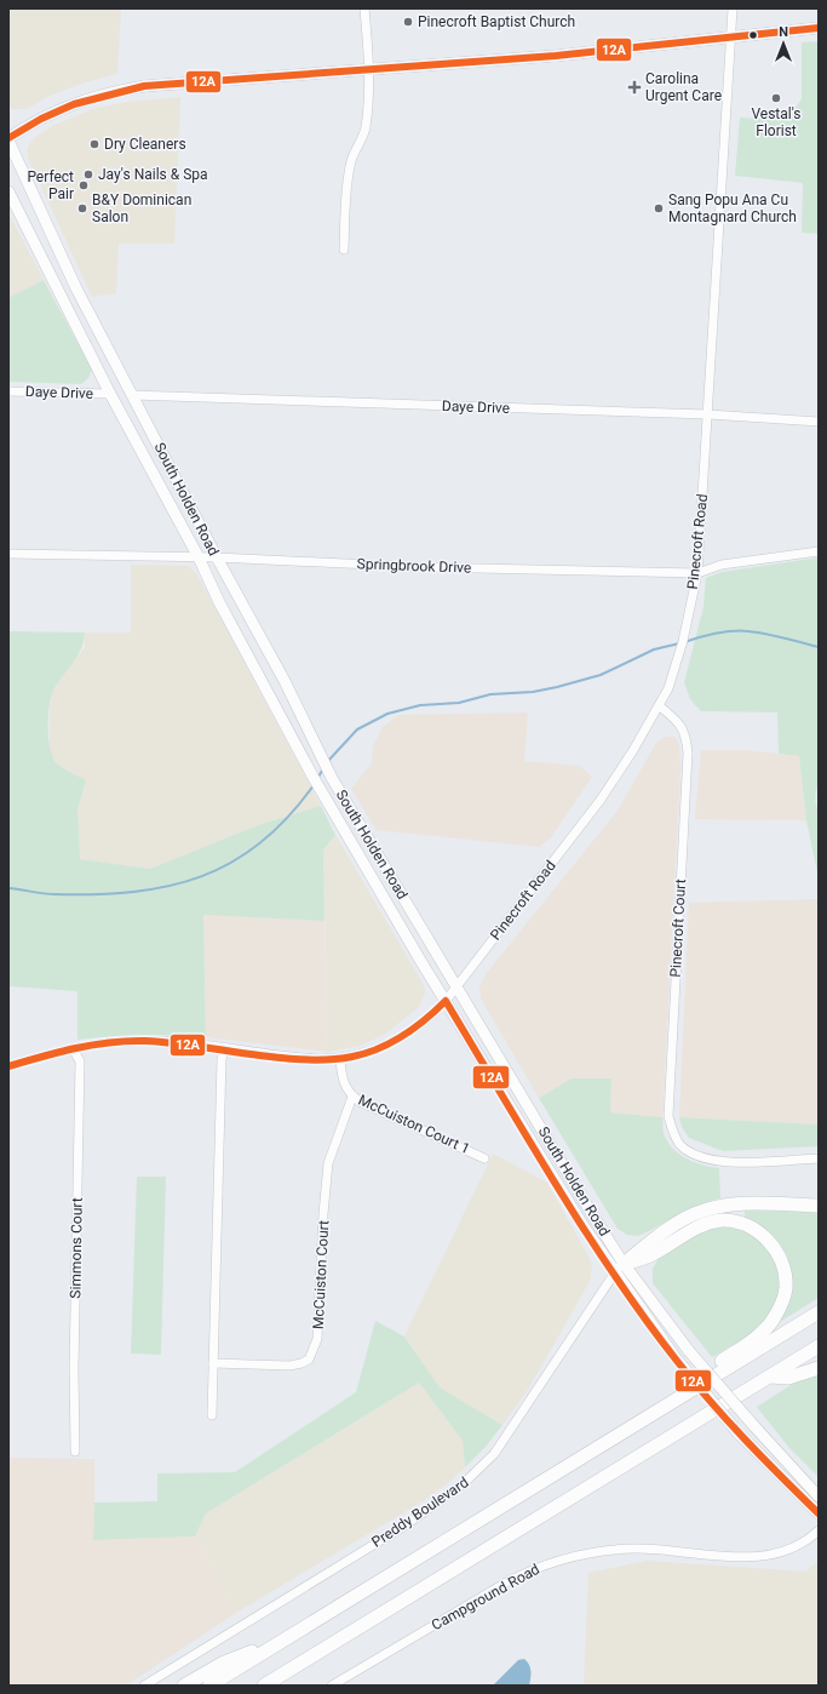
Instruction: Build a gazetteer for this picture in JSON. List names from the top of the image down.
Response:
{
  "streets": {
    "main road": ["South Holden Road"],
    "street": [
      "Daye Drive",
      "Pinecroft Road",
      "Springbrook Drive",
      "Pinecroft Court",
      "McCuiston Court 1",
      "Simmons Court",
      "McCuiston Court",
      "Preddy Boulevard",
      "Campground Road"
    ]
  },
  "crossings": [
    ["Daye Drive", "South Holden Road"],
    ["Daye Drive", "Pinecroft Road"],
    ["South Holden Road", "Pinecroft Road"],
    ["South Holden Road", "Springbrook Drive"],
    ["South Holden Road", "Preddy Boulevard"],
    ["Pinecroft Road", "Springbrook Drive"],
    ["Pinecroft Road", "Pinecroft Court"],
    ["Pinecroft Road", "McCuiston Court 1"],
    ["Pinecroft Road", "Simmons Court"],
    ["McCuiston Court 1", "McCuiston Court"]
  ],
  "places": {
    "other": [
      "Pinecroft Baptist Church",
      "Vestal's Florist",
      "Dry Cleaners",
      "Jay's Nails & Spa",
      "Perfect Pair",
      "B&Y Dominican Salon",
      "Sang Popu Ana Cu Montagnard Church"
    ],
    "health": ["Carolina Urgent Care"]
  },
  "lines": ["transit line 12A"],
  "north": "top"
}
